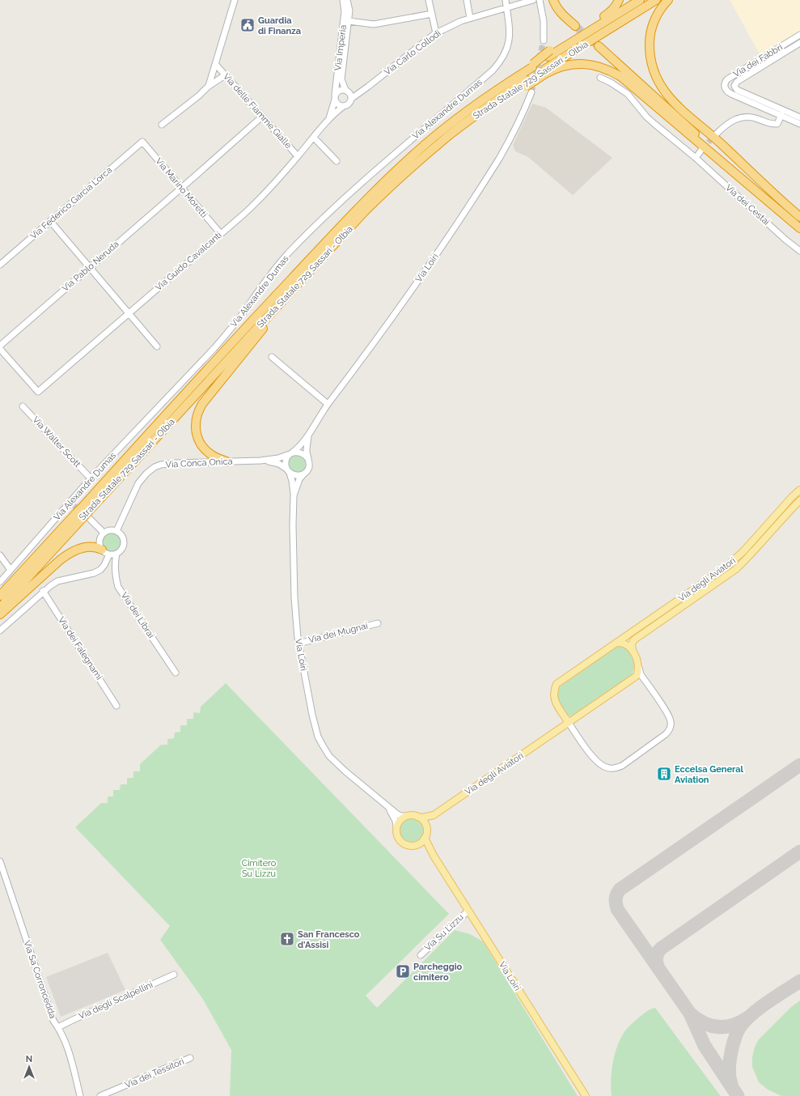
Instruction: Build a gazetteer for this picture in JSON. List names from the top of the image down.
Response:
{
  "streets": {
    "highway": ["Strada Statale 729 Sassari - Olbia"],
    "main road": ["Via Loiri", "Via degli Aviatori"],
    "street": [
      "Via Imperia",
      "Via Carlo Collodi",
      "Via dei Fabbri",
      "Via Alexandre Dumas",
      "Via delle Fiamme Gialle",
      "Via Marino Moretti",
      "Via Federico Garcia Lorca",
      "Via dei Cestai",
      "Via Guido Cavalcanti",
      "Via Pablo Neruda",
      "Via Walter Scott",
      "Via Conca Onica",
      "Via dei Librai",
      "Via dei Mugnai",
      "Via dei Falegnami",
      "Via Su Lizzu",
      "Via Sa Corroncedda",
      "Via degli Scalpellini",
      "Via dei Tessitori"
    ]
  },
  "crossings": [
    ["Via Imperia", "Via Carlo Collodi"],
    ["Via Imperia", "Via Guido Cavalcanti"],
    ["Via Carlo Collodi", "Via Alexandre Dumas"],
    ["Via Carlo Collodi", "Via Guido Cavalcanti"],
    ["Strada Statale 729 Sassari - Olbia", "Via Loiri"],
    ["Via Alexandre Dumas", "Via Walter Scott"],
    ["Via delle Fiamme Gialle", "Via Guido Cavalcanti"],
    ["Via delle Fiamme Gialle", "Via Pablo Neruda"],
    ["Via Marino Moretti", "Via Federico Garcia Lorca"],
    ["Via Marino Moretti", "Via Guido Cavalcanti"],
    ["Via Marino Moretti", "Via Pablo Neruda"],
    ["Via Loiri", "Via Conca Onica"],
    ["Via Loiri", "Via dei Mugnai"],
    ["Via Loiri", "Via Su Lizzu"],
    ["Via Conca Onica", "Via dei Librai"],
    ["Via Sa Corroncedda", "Via degli Scalpellini"]
  ],
  "parks": ["Cimitero Su Lizzu"],
  "places": {
    "public building": ["Guardia di Finanza"],
    "building": ["Eccelsa General Aviation"],
    "church": ["San Francesco d'Assisi"],
    "parking": ["Parcheggio cimitero"]
  },
  "north": "top"
}
